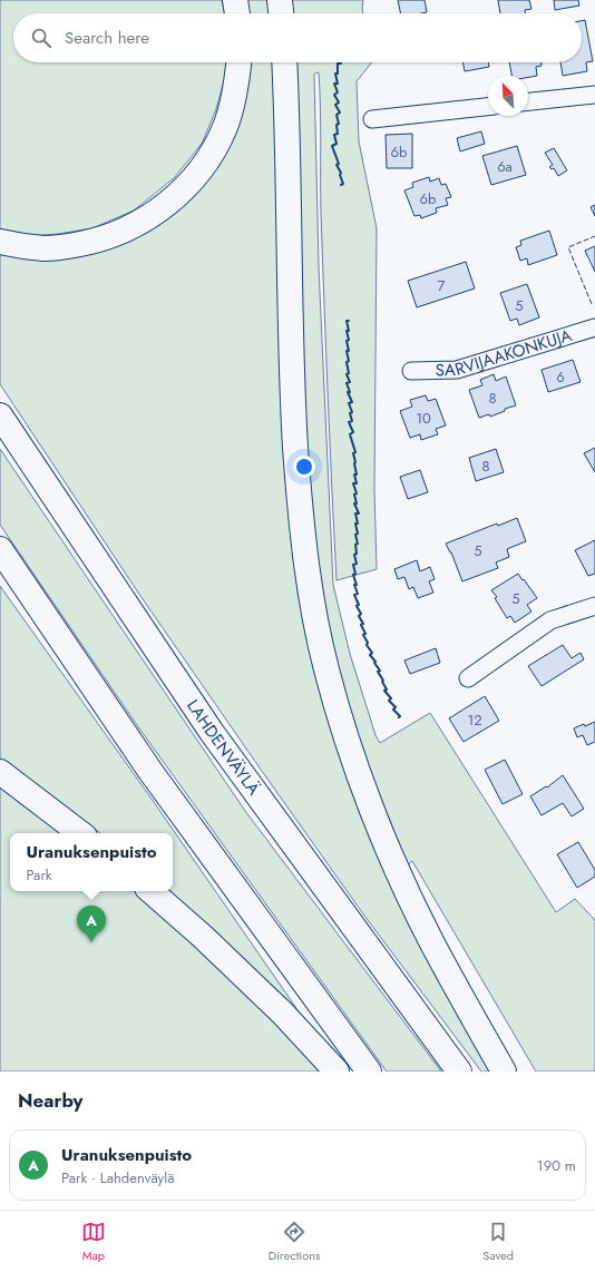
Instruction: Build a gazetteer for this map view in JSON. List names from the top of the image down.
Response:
{
  "streets": {
    "highway": ["LAHDENVÄYLÄ"],
    "street": ["SARVIJAAKONKUJA"]
  },
  "house_numbers": [
    "6b",
    "6a",
    "6b",
    "7",
    "5",
    "6",
    "8",
    "10",
    "8",
    "5",
    "5",
    "12"
  ],
  "north": "top left",
  "page": {
    "search": "Search here",
    "popup": ["Uranuksenpuisto", "Park"],
    "pins": "A",
    "heading": "Nearby",
    "list": [
      {
        "mark": "A",
        "name": "Uranuksenpuisto",
        "note": "Park · Lahdenväylä",
        "value": "190 m"
      }
    ],
    "nav": ["Map", "Directions", "Saved"]
  }
}
